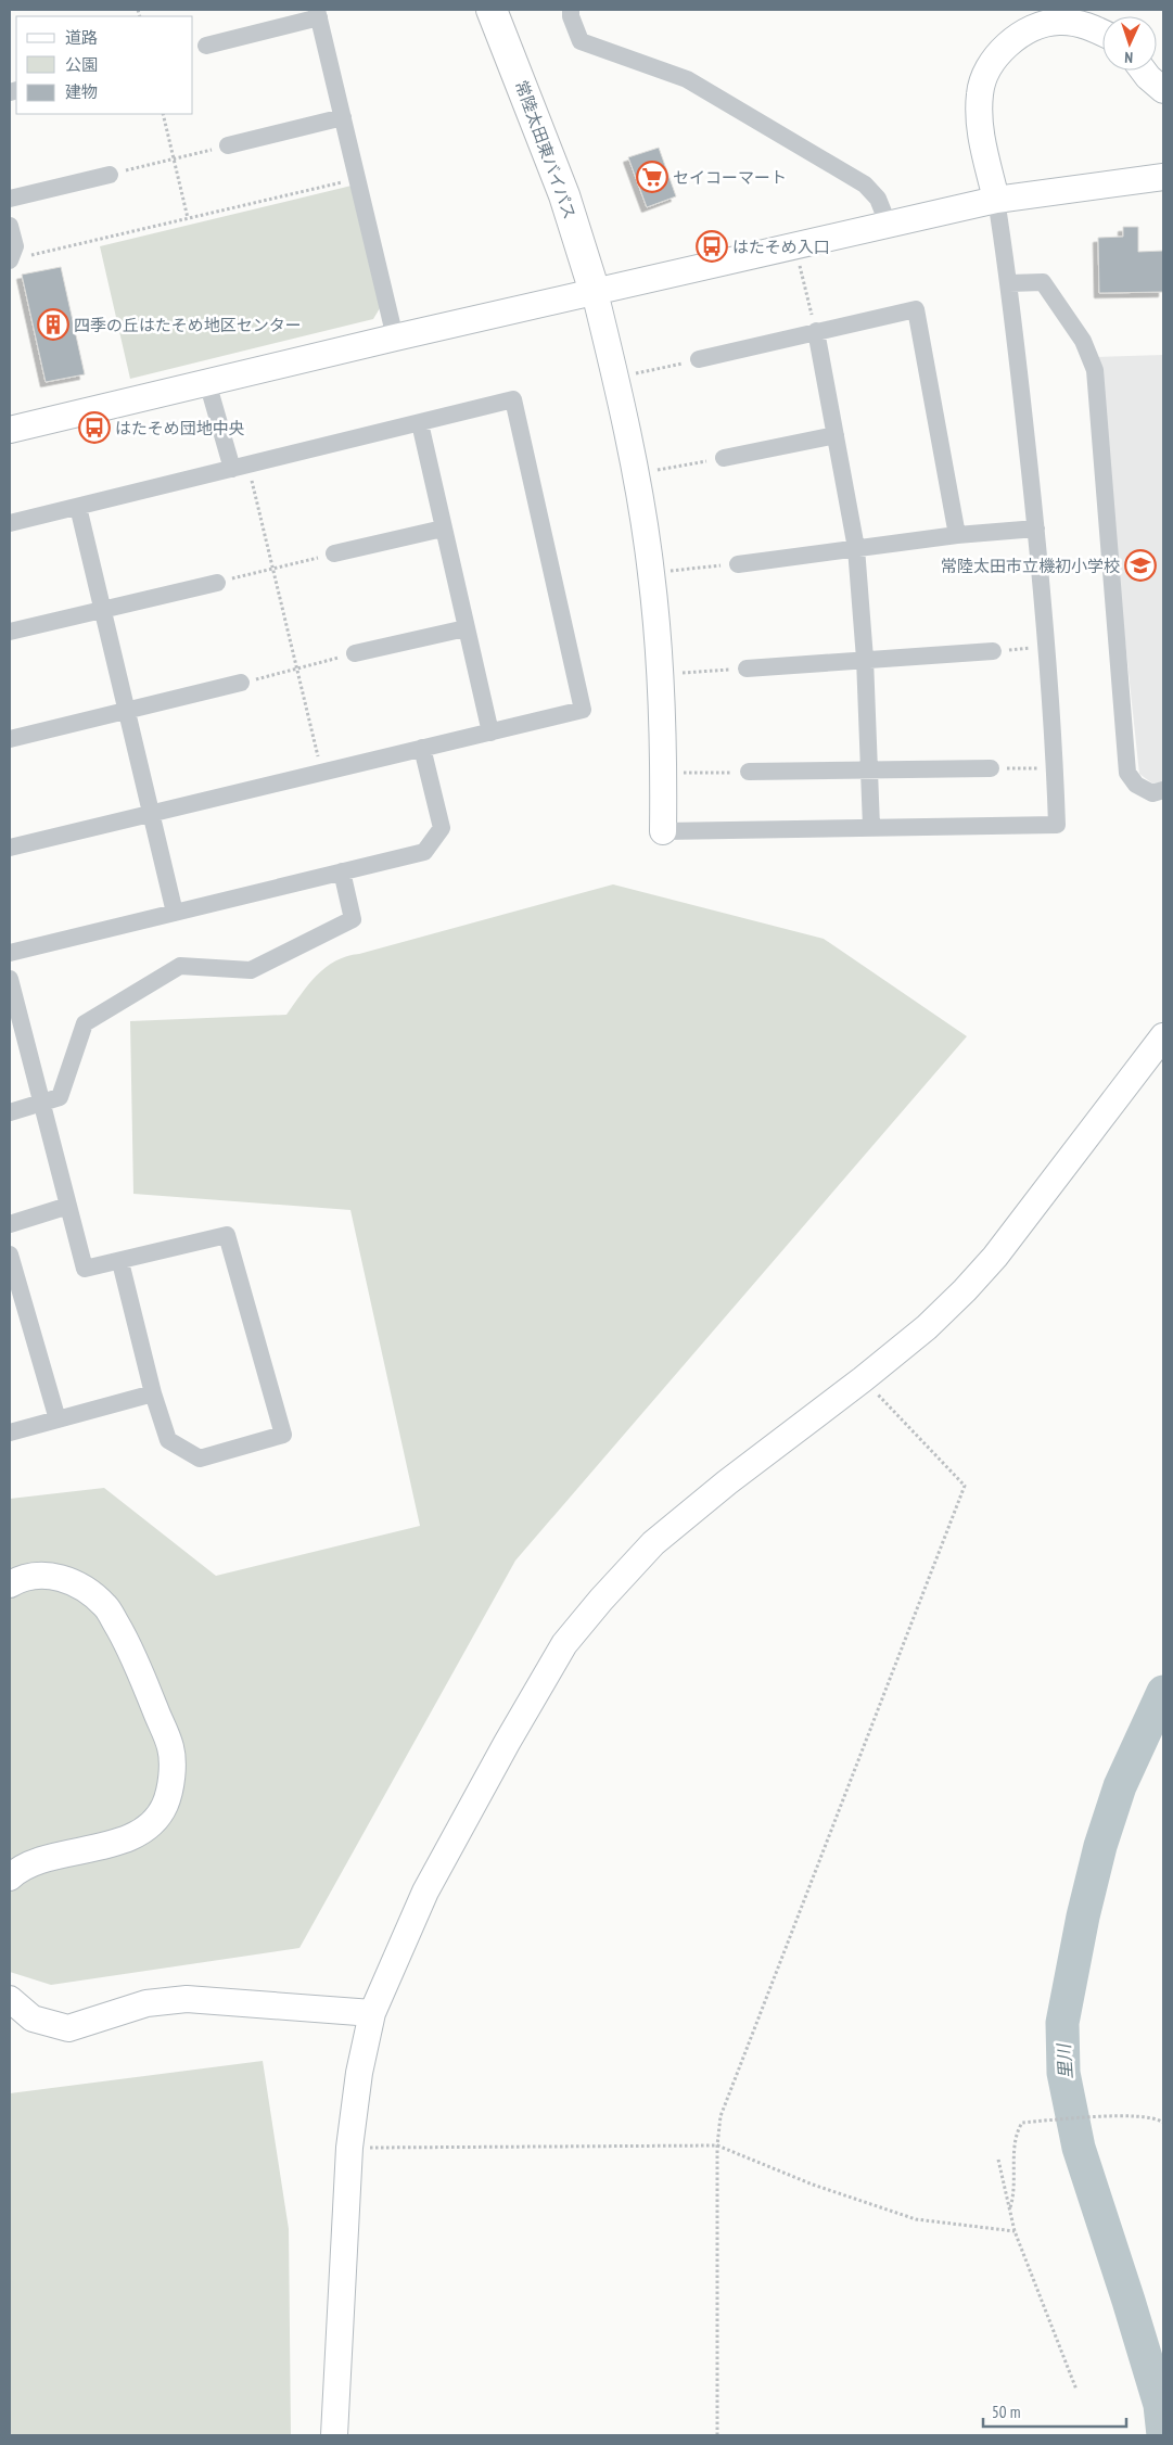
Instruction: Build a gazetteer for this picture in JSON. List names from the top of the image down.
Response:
{
  "streets": {
    "highway": ["常陸太田東バイパス"]
  },
  "water": ["里川"],
  "places": {
    "supermarket": ["セイコーマート"],
    "bus stop": ["はたそめ入口", "はたそめ団地中央"],
    "building": ["四季の丘はたそめ地区センター"],
    "school or university": ["常陸太田市立機初小学校"]
  },
  "legend": ["道路", "公園", "建物"],
  "scale_bar": "50 m",
  "north": "bottom"
}
